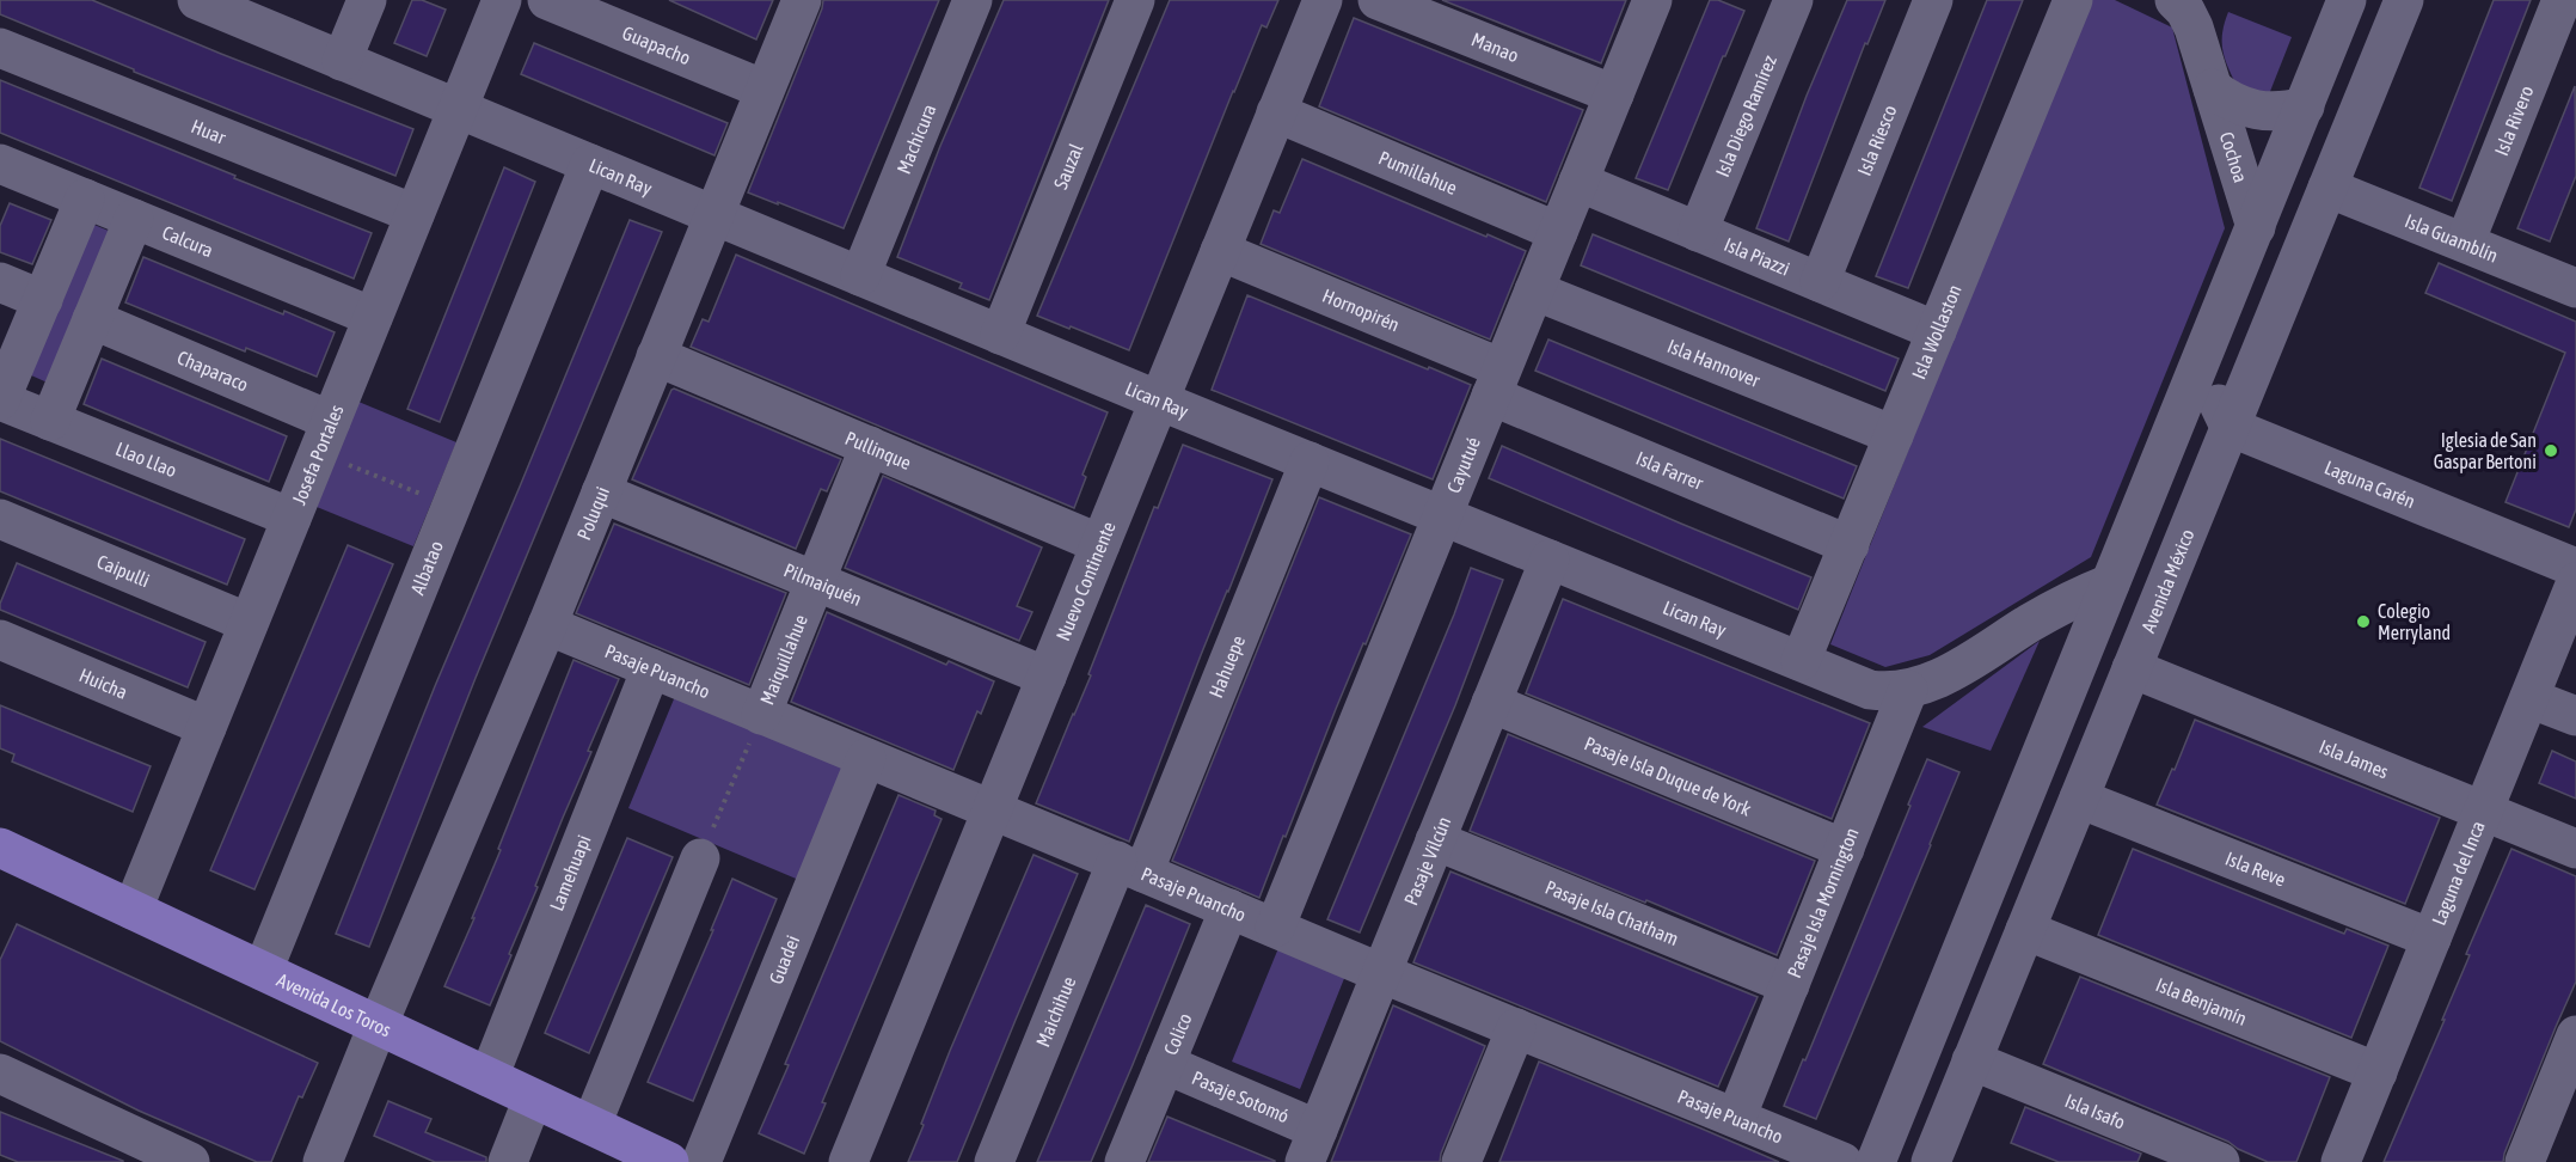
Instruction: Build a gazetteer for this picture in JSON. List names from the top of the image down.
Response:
{
  "streets": {
    "main road": ["Avenida Los Toros"],
    "street": [
      "Guapacho",
      "Manao",
      "Isla Diego Ramírez",
      "Isla Rivero",
      "Huar",
      "Machicura",
      "Isla Riesco",
      "Cochoa",
      "Sauzal",
      "Pumillahue",
      "Lican Ray",
      "Isla Guamblín",
      "Calcura",
      "Isla Piazzi",
      "Hornopirén",
      "Isla Wollaston",
      "Isla Hannover",
      "Chaparaco",
      "Pullinque",
      "Josefa Portales",
      "Llao Llao",
      "Cayutué",
      "Isla Farrer",
      "Laguna Carén",
      "Poluqui",
      "Albatao",
      "Caipulli",
      "Nuevo Continente",
      "Avenida México",
      "Pilmaiquén",
      "Maiquillahue",
      "Hahuepe",
      "Pasaje Puancho",
      "Huicha",
      "Isla James",
      "Pasaje Isla Duque de York",
      "Pasaje Vilcún",
      "Isla Reve",
      "Lamehuapi",
      "Laguna del Inca",
      "Pasaje Isla Mornington",
      "Pasaje Isla Chatham",
      "Guadei",
      "Isla Benjamín",
      "Maichihue",
      "Colico",
      "Pasaje Sotomó",
      "Isla Isafo"
    ]
  },
  "crossings": [
    ["Guapacho", "Poluqui"],
    ["Manao", "Cayutué"],
    ["Isla Diego Ramírez", "Isla Piazzi"],
    ["Isla Rivero", "Isla Guamblín"],
    ["Huar", "Josefa Portales"],
    ["Machicura", "Lican Ray"],
    ["Isla Riesco", "Isla Piazzi"],
    ["Sauzal", "Lican Ray"],
    ["Pumillahue", "Cayutué"],
    ["Pumillahue", "Nuevo Continente"],
    ["Lican Ray", "Isla Wollaston"],
    ["Lican Ray", "Josefa Portales"],
    ["Lican Ray", "Cayutué"],
    ["Lican Ray", "Poluqui"],
    ["Lican Ray", "Albatao"],
    ["Lican Ray", "Nuevo Continente"],
    ["Lican Ray", "Hahuepe"],
    ["Lican Ray", "Pasaje Vilcún"],
    ["Lican Ray", "Pasaje Isla Mornington"],
    ["Isla Guamblín", "Avenida México"],
    ["Calcura", "Josefa Portales"],
    ["Isla Piazzi", "Isla Wollaston"],
    ["Isla Piazzi", "Cayutué"],
    ["Hornopirén", "Cayutué"],
    ["Hornopirén", "Isla Farrer"],
    ["Hornopirén", "Nuevo Continente"],
    ["Isla Wollaston", "Isla Hannover"],
    ["Isla Wollaston", "Isla Farrer"],
    ["Isla Hannover", "Cayutué"],
    ["Chaparaco", "Josefa Portales"],
    ["Pullinque", "Poluqui"],
    ["Pullinque", "Nuevo Continente"],
    ["Pullinque", "Maiquillahue"],
    ["Josefa Portales", "Llao Llao"],
    ["Josefa Portales", "Caipulli"],
    ["Josefa Portales", "Huicha"],
    ["Josefa Portales", "Avenida Los Toros"],
    ["Cayutué", "Isla Farrer"],
    ["Cayutué", "Pasaje Puancho"],
    ["Laguna Carén", "Avenida México"],
    ["Poluqui", "Pilmaiquén"],
    ["Poluqui", "Pasaje Puancho"],
    ["Poluqui", "Avenida Los Toros"],
    ["Albatao", "Avenida Los Toros"],
    ["Nuevo Continente", "Pilmaiquén"],
    ["Nuevo Continente", "Pasaje Puancho"],
    ["Avenida México", "Isla James"],
    ["Avenida México", "Isla Reve"],
    ["Avenida México", "Isla Benjamín"],
    ["Avenida México", "Isla Isafo"],
    ["Pilmaiquén", "Maiquillahue"],
    ["Maiquillahue", "Pasaje Puancho"],
    ["Hahuepe", "Pasaje Puancho"],
    ["Hahuepe", "Maichihue"],
    ["Pasaje Puancho", "Pasaje Vilcún"],
    ["Pasaje Puancho", "Lamehuapi"],
    ["Pasaje Puancho", "Pasaje Isla Mornington"],
    ["Pasaje Puancho", "Guadei"],
    ["Pasaje Puancho", "Maichihue"],
    ["Pasaje Puancho", "Colico"],
    ["Isla James", "Laguna del Inca"],
    ["Pasaje Isla Duque de York", "Pasaje Vilcún"],
    ["Pasaje Isla Duque de York", "Pasaje Isla Mornington"],
    ["Pasaje Vilcún", "Pasaje Isla Chatham"],
    ["Pasaje Vilcún", "Pasaje Sotomó"],
    ["Isla Reve", "Laguna del Inca"],
    ["Lamehuapi", "Avenida Los Toros"],
    ["Laguna del Inca", "Isla Benjamín"],
    ["Pasaje Isla Mornington", "Pasaje Isla Chatham"],
    ["Colico", "Pasaje Sotomó"]
  ],
  "places": ["Iglesia de San Gaspar Bertoni", "Colegio Merryland"]
}
